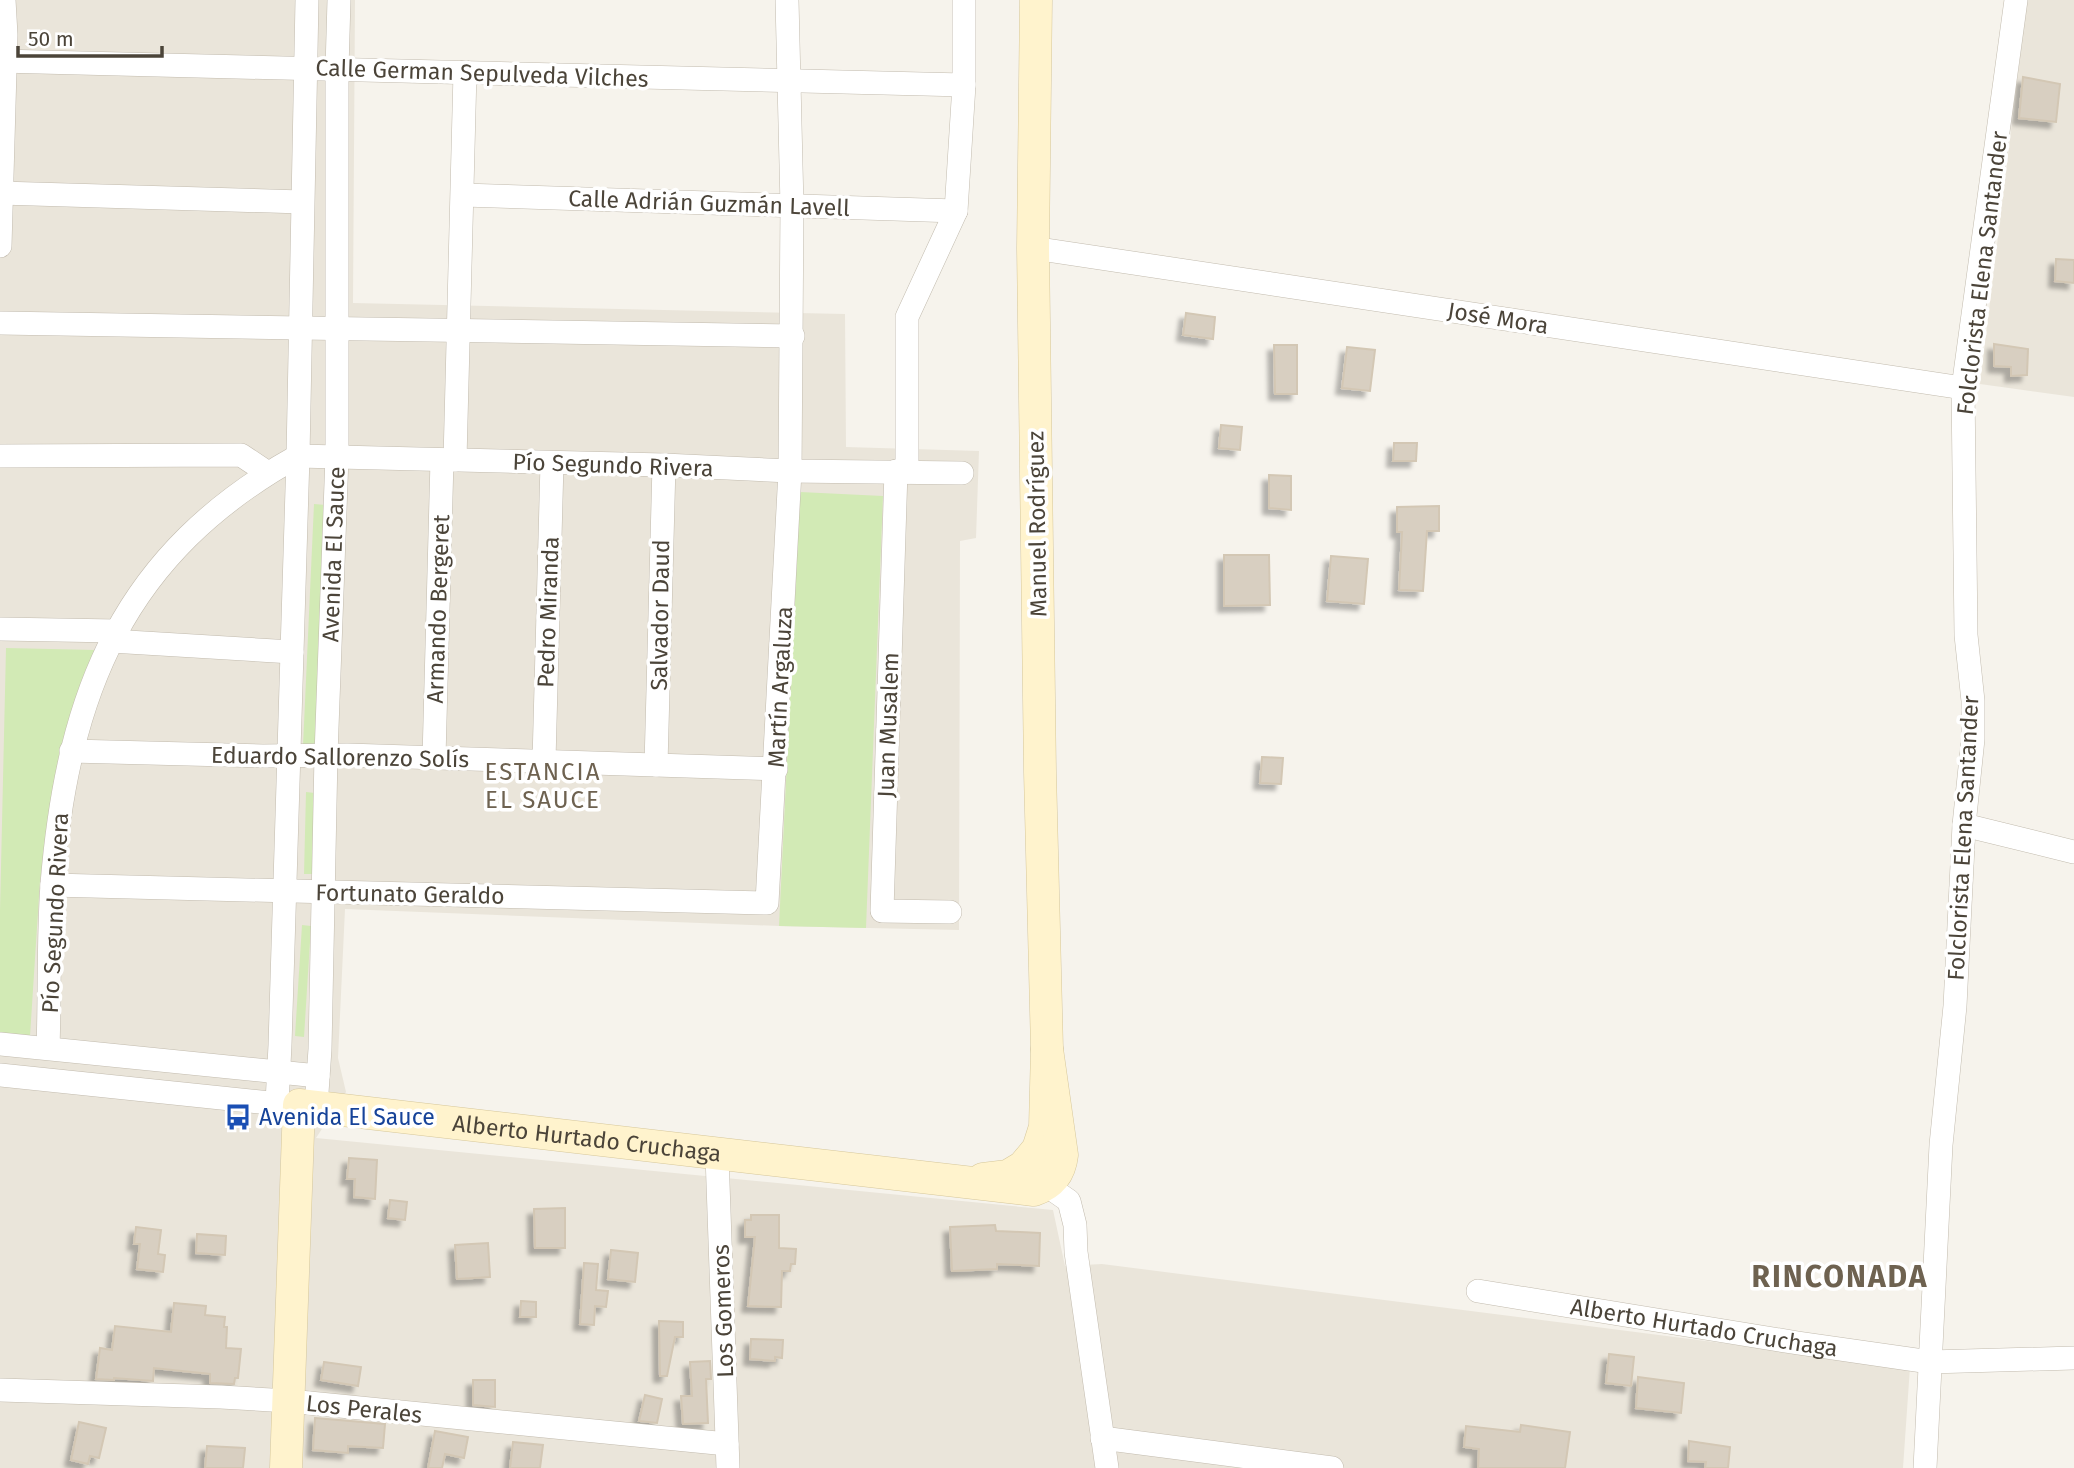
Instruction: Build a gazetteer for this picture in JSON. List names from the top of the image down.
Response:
{
  "streets": {
    "street": [
      "Calle German Sepulveda Vilches",
      "Calle Adrián Guzmán Lavell",
      "Folclorista Elena Santander",
      "José Mora",
      "Pío Segundo Rivera",
      "Manuel Rodríguez",
      "Avenida El Sauce",
      "Armando Bergeret",
      "Pedro Miranda",
      "Salvador Daud",
      "Martín Argaluza",
      "Juan Musalem",
      "Eduardo Sallorenzo Solís",
      "Fortunato Geraldo",
      "Alberto Hurtado Cruchaga",
      "Los Gomeros",
      "Los Perales"
    ]
  },
  "crossings": [
    ["Calle German Sepulveda Vilches", "Avenida El Sauce"],
    ["Calle German Sepulveda Vilches", "Armando Bergeret"],
    ["Calle German Sepulveda Vilches", "Martín Argaluza"],
    ["Calle Adrián Guzmán Lavell", "Armando Bergeret"],
    ["Calle Adrián Guzmán Lavell", "Martín Argaluza"],
    ["Folclorista Elena Santander", "José Mora"],
    ["Folclorista Elena Santander", "Alberto Hurtado Cruchaga"],
    ["José Mora", "Manuel Rodríguez"],
    ["Pío Segundo Rivera", "Avenida El Sauce"],
    ["Pío Segundo Rivera", "Armando Bergeret"],
    ["Pío Segundo Rivera", "Pedro Miranda"],
    ["Pío Segundo Rivera", "Salvador Daud"],
    ["Pío Segundo Rivera", "Martín Argaluza"],
    ["Pío Segundo Rivera", "Juan Musalem"],
    ["Pío Segundo Rivera", "Eduardo Sallorenzo Solís"],
    ["Pío Segundo Rivera", "Fortunato Geraldo"],
    ["Manuel Rodríguez", "Alberto Hurtado Cruchaga"],
    ["Avenida El Sauce", "Eduardo Sallorenzo Solís"],
    ["Avenida El Sauce", "Fortunato Geraldo"],
    ["Avenida El Sauce", "Alberto Hurtado Cruchaga"],
    ["Avenida El Sauce", "Los Perales"],
    ["Armando Bergeret", "Eduardo Sallorenzo Solís"],
    ["Pedro Miranda", "Eduardo Sallorenzo Solís"],
    ["Salvador Daud", "Eduardo Sallorenzo Solís"],
    ["Martín Argaluza", "Eduardo Sallorenzo Solís"],
    ["Martín Argaluza", "Fortunato Geraldo"],
    ["Alberto Hurtado Cruchaga", "Los Gomeros"],
    ["Los Gomeros", "Los Perales"]
  ],
  "districts": ["ESTANCIA EL SAUCE", "RINCONADA"],
  "places": {
    "bus stop": ["Avenida El Sauce"]
  },
  "scale_bar": "50 m"
}
